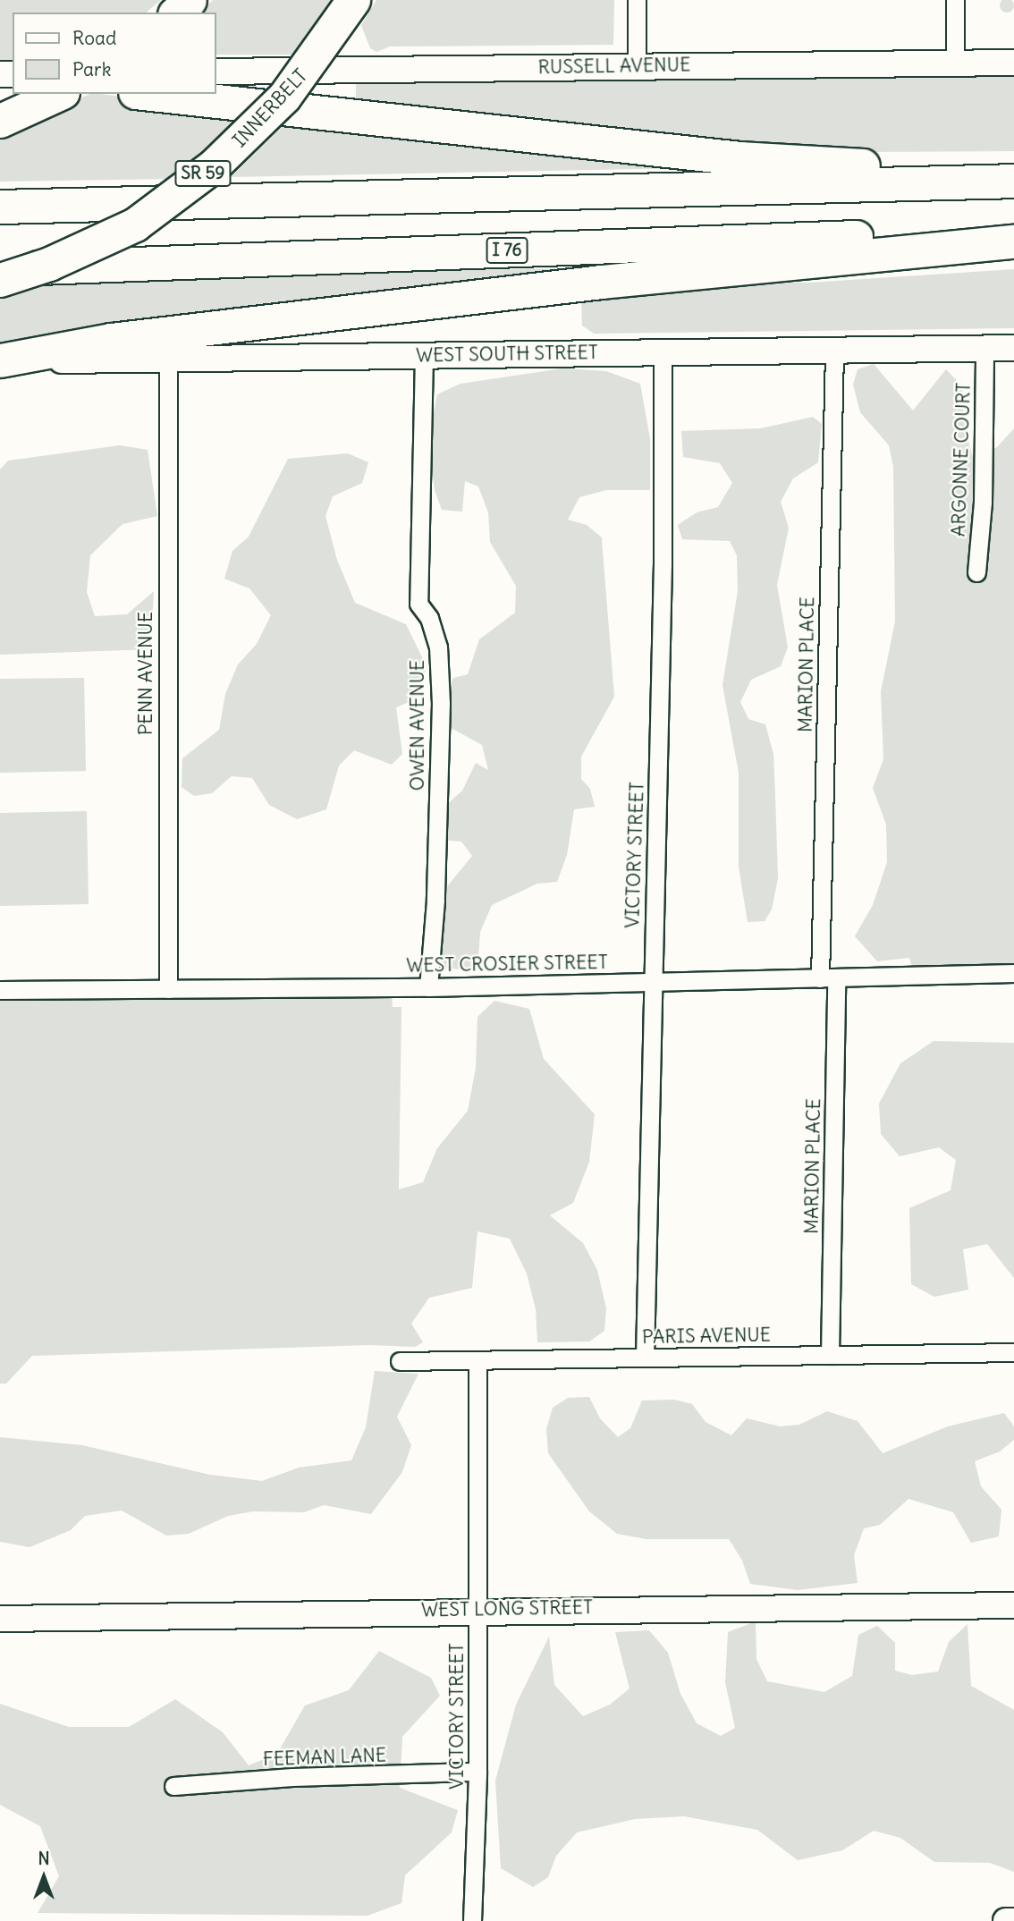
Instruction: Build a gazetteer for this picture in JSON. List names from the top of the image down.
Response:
{
  "streets": {
    "highway": ["INNERBELT", "SR 59", "I 76"],
    "street": [
      "RUSSELL AVENUE",
      "WEST SOUTH STREET",
      "ARGONNE COURT",
      "MARION PLACE",
      "PENN AVENUE",
      "OWEN AVENUE",
      "VICTORY STREET",
      "WEST CROSIER STREET",
      "PARIS AVENUE",
      "WEST LONG STREET",
      "FEEMAN LANE"
    ]
  },
  "crossings": [
    ["WEST SOUTH STREET", "ARGONNE COURT"],
    ["WEST SOUTH STREET", "MARION PLACE"],
    ["WEST SOUTH STREET", "PENN AVENUE"],
    ["WEST SOUTH STREET", "OWEN AVENUE"],
    ["WEST SOUTH STREET", "VICTORY STREET"],
    ["MARION PLACE", "WEST CROSIER STREET"],
    ["MARION PLACE", "PARIS AVENUE"],
    ["PENN AVENUE", "WEST CROSIER STREET"],
    ["OWEN AVENUE", "WEST CROSIER STREET"],
    ["VICTORY STREET", "WEST CROSIER STREET"],
    ["VICTORY STREET", "PARIS AVENUE"],
    ["VICTORY STREET", "WEST LONG STREET"],
    ["VICTORY STREET", "FEEMAN LANE"]
  ],
  "legend": ["Road", "Park"],
  "north": "top"
}
